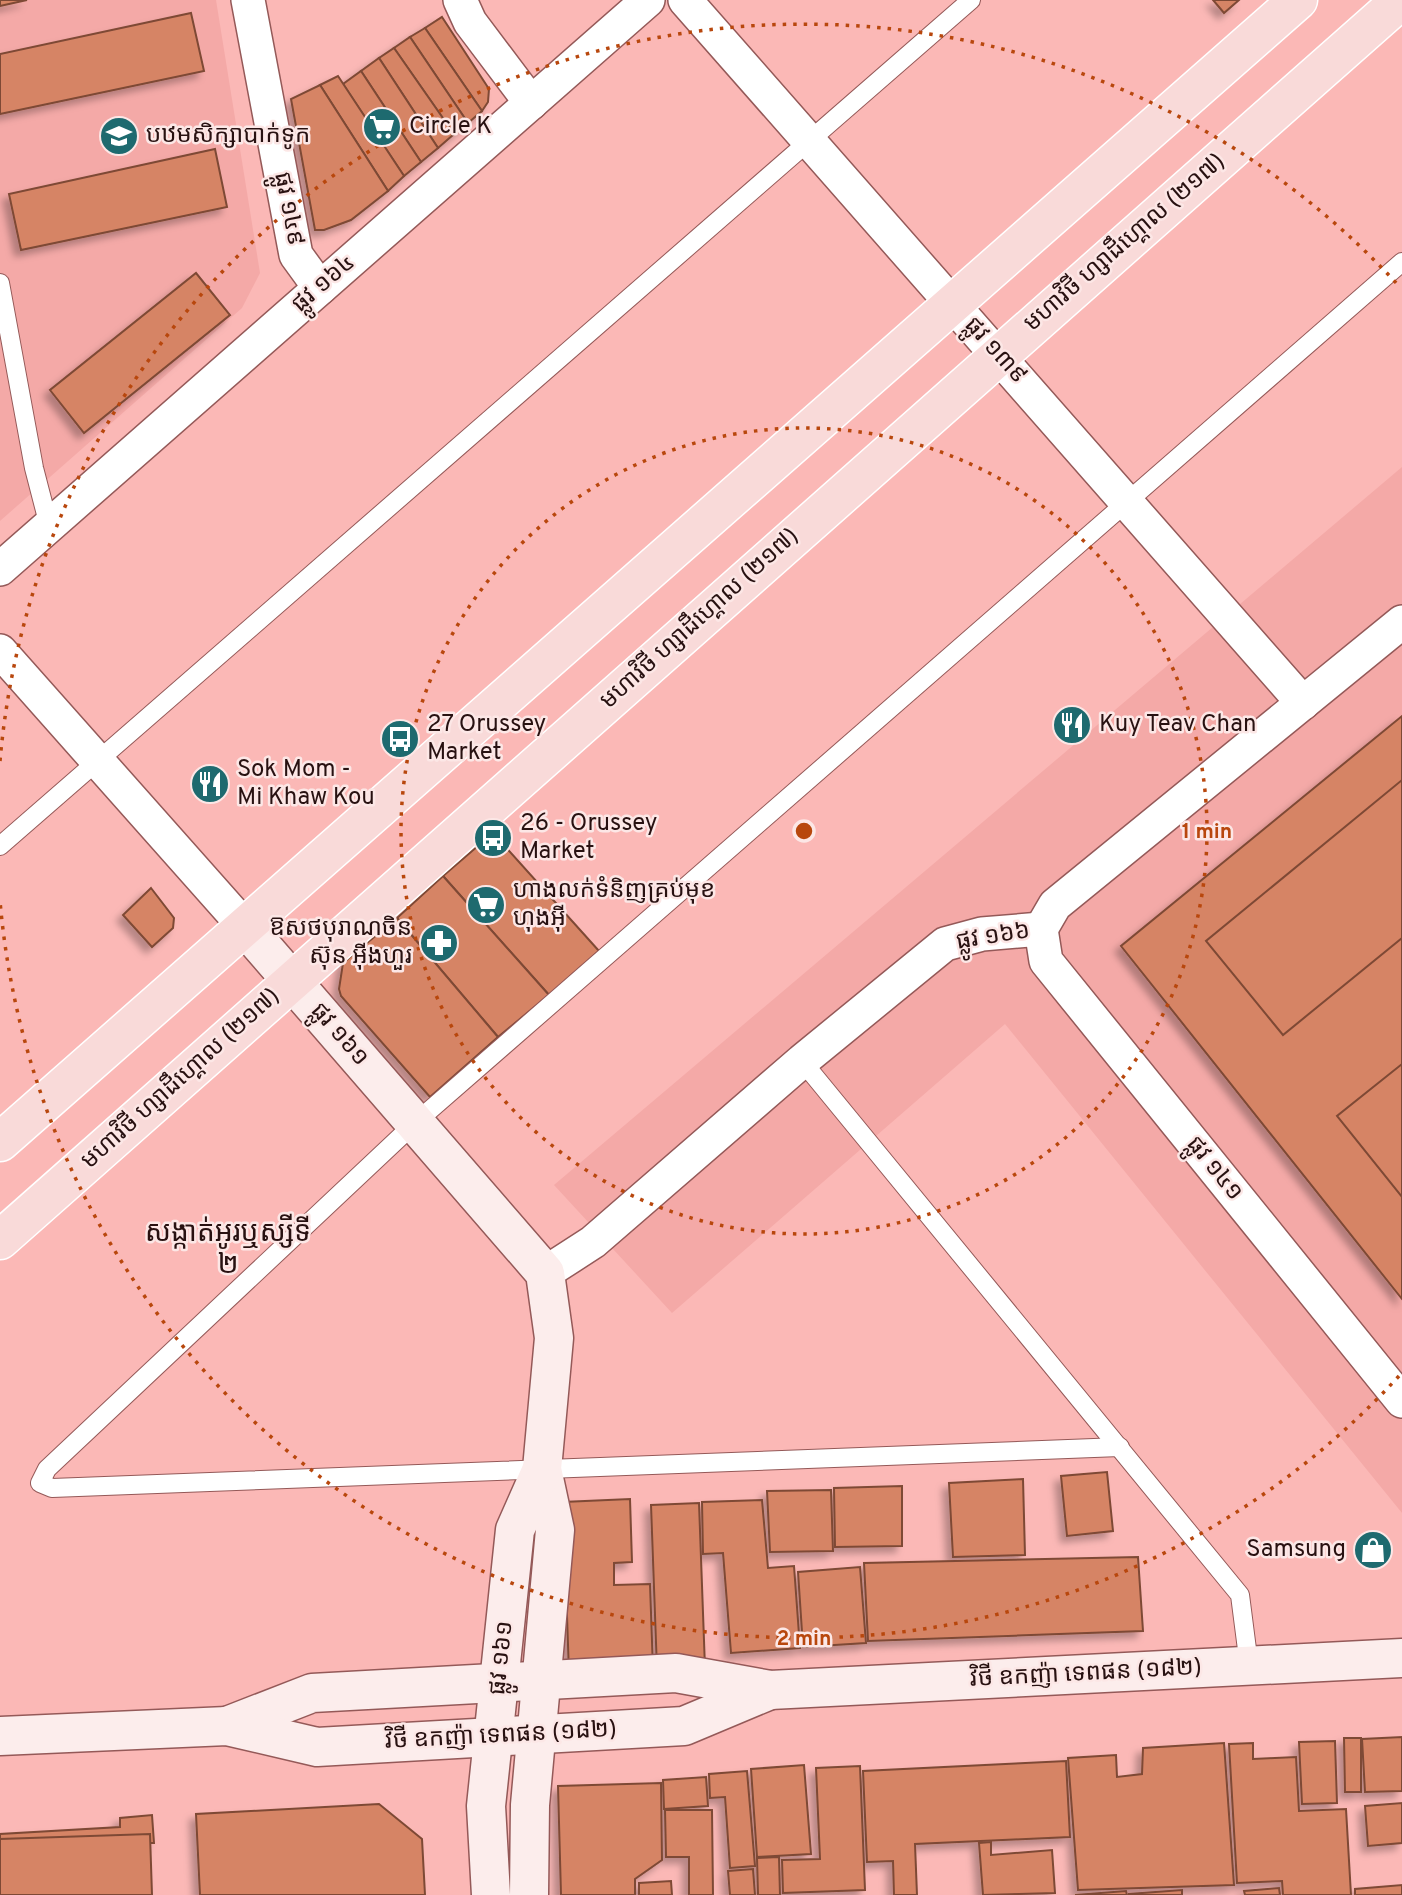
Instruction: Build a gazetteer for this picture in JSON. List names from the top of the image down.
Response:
{
  "streets": {
    "main road": ["មហាវិថី ហ្សាដឹហ្គោល (២១៧)"],
    "street": [
      "ផ្លូវ ១៤៩",
      "ផ្លូវ ១៦៤",
      "ផ្លូវ ១៣៩",
      "ផ្លូវ ១៦៦",
      "ផ្លូវ ១៦១",
      "ផ្លូវ ១៤១",
      "វិថី ឧកញ៉ា ទេពផន (១៨២)"
    ]
  },
  "crossings": [
    ["ផ្លូវ ១៤៩", "ផ្លូវ ១៦៤"],
    ["មហាវិថី ហ្សាដឹហ្គោល (២១៧)", "ផ្លូវ ១៣៩"],
    ["មហាវិថី ហ្សាដឹហ្គោល (២១៧)", "ផ្លូវ ១៦១"],
    ["ផ្លូវ ១៣៩", "ផ្លូវ ១៦៦"],
    ["ផ្លូវ ១៦៦", "ផ្លូវ ១៦១"],
    ["ផ្លូវ ១៦៦", "ផ្លូវ ១៤១"],
    ["ផ្លូវ ១៦១", "វិថី ឧកញ៉ា ទេពផន (១៨២)"]
  ],
  "districts": ["សង្កាត់អូរឬស្សីទី ២"],
  "places": {
    "supermarket": ["Circle K", "ហាងលក់ទំនិញគ្រប់មុខ ហុងអ៊ី"],
    "school or university": ["បឋមសិក្សាបាក់ទូក"],
    "restaurant": ["Kuy Teav Chan", "Sok Mom - Mi Khaw Kou"],
    "bus stop": ["27 Orussey Market", "26 - Orussey Market"],
    "pharmacy": ["ឱសថបុរាណចិន ស៊ុន អ៊ីងហួរ"],
    "shop": ["Samsung"]
  },
  "rings": ["1 min", "2 min"]
}
